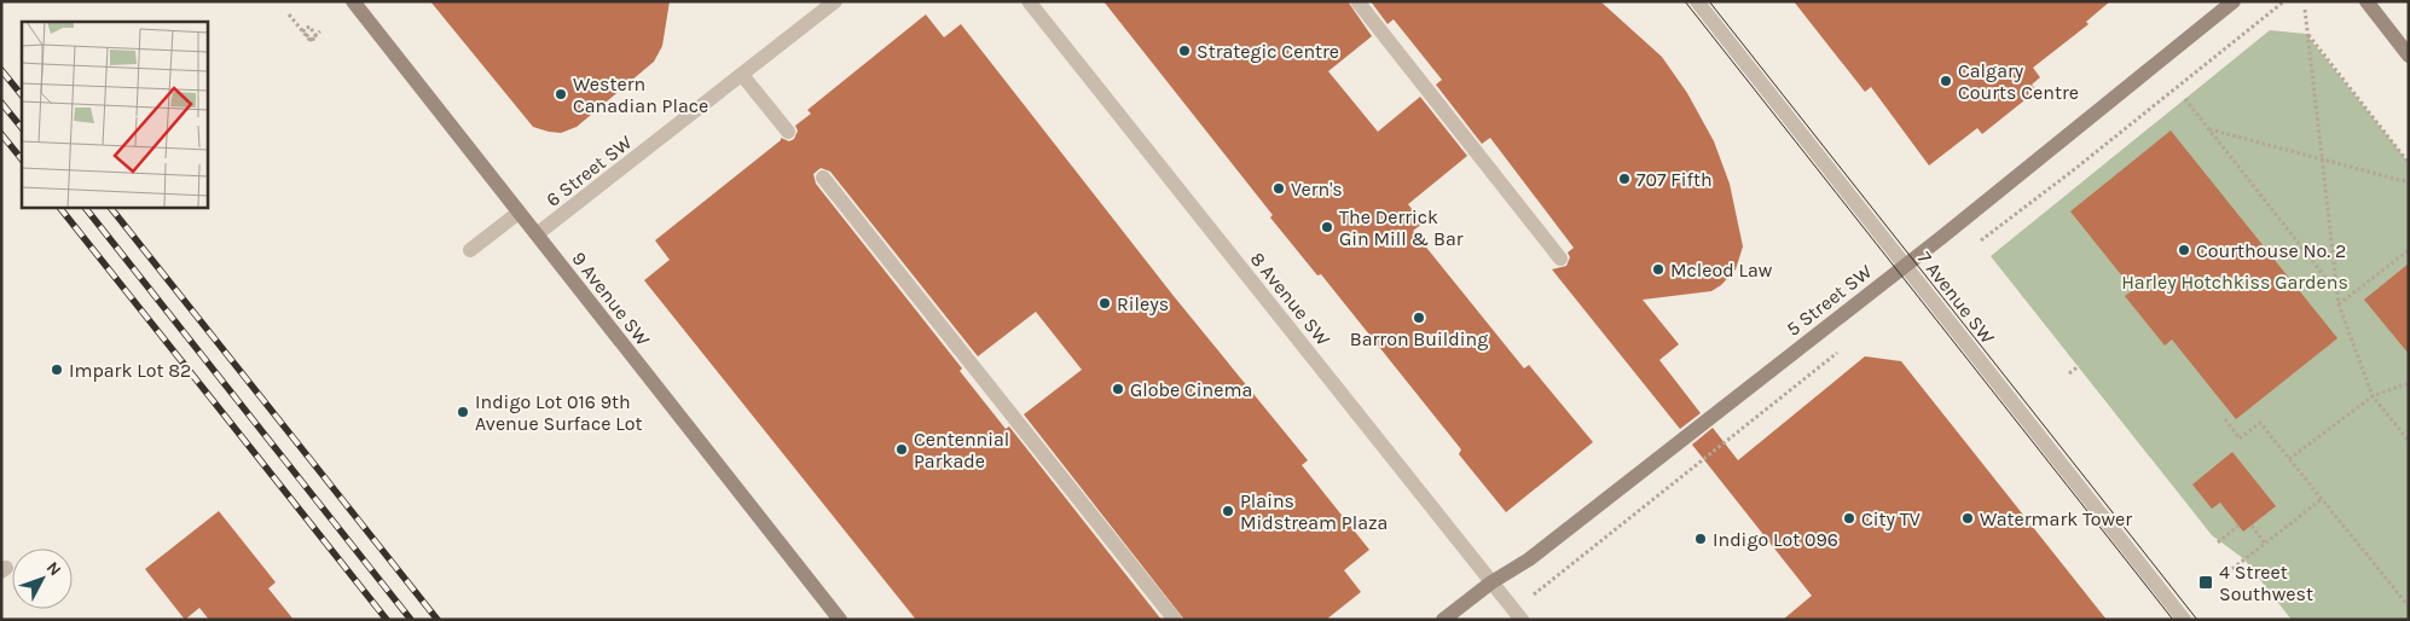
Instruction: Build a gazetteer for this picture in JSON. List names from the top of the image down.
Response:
{
  "streets": {
    "main road": ["9 Avenue SW", "5 Street SW"],
    "street": ["6 Street SW", "7 Avenue SW", "8 Avenue SW"]
  },
  "crossings": [
    ["6 Street SW", "9 Avenue SW"],
    ["7 Avenue SW", "5 Street SW"],
    ["8 Avenue SW", "5 Street SW"]
  ],
  "parks": ["Harley Hotchkiss Gardens"],
  "places": {
    "other": [
      "Strategic Centre",
      "Calgary Courts Centre",
      "Western Canadian Place",
      "707 Fifth",
      "Vern's",
      "The Derrick Gin Mill & Bar",
      "Courthouse No. 2",
      "Mcleod Law",
      "Rileys",
      "Barron Building",
      "Impark Lot 82",
      "Globe Cinema",
      "Indigo Lot 016 9th Avenue Surface Lot",
      "Centennial Parkade",
      "Plains Midstream Plaza",
      "City TV",
      "Watermark Tower",
      "Indigo Lot 096"
    ],
    "transit": ["4 Street Southwest"]
  },
  "north": "top right"
}
